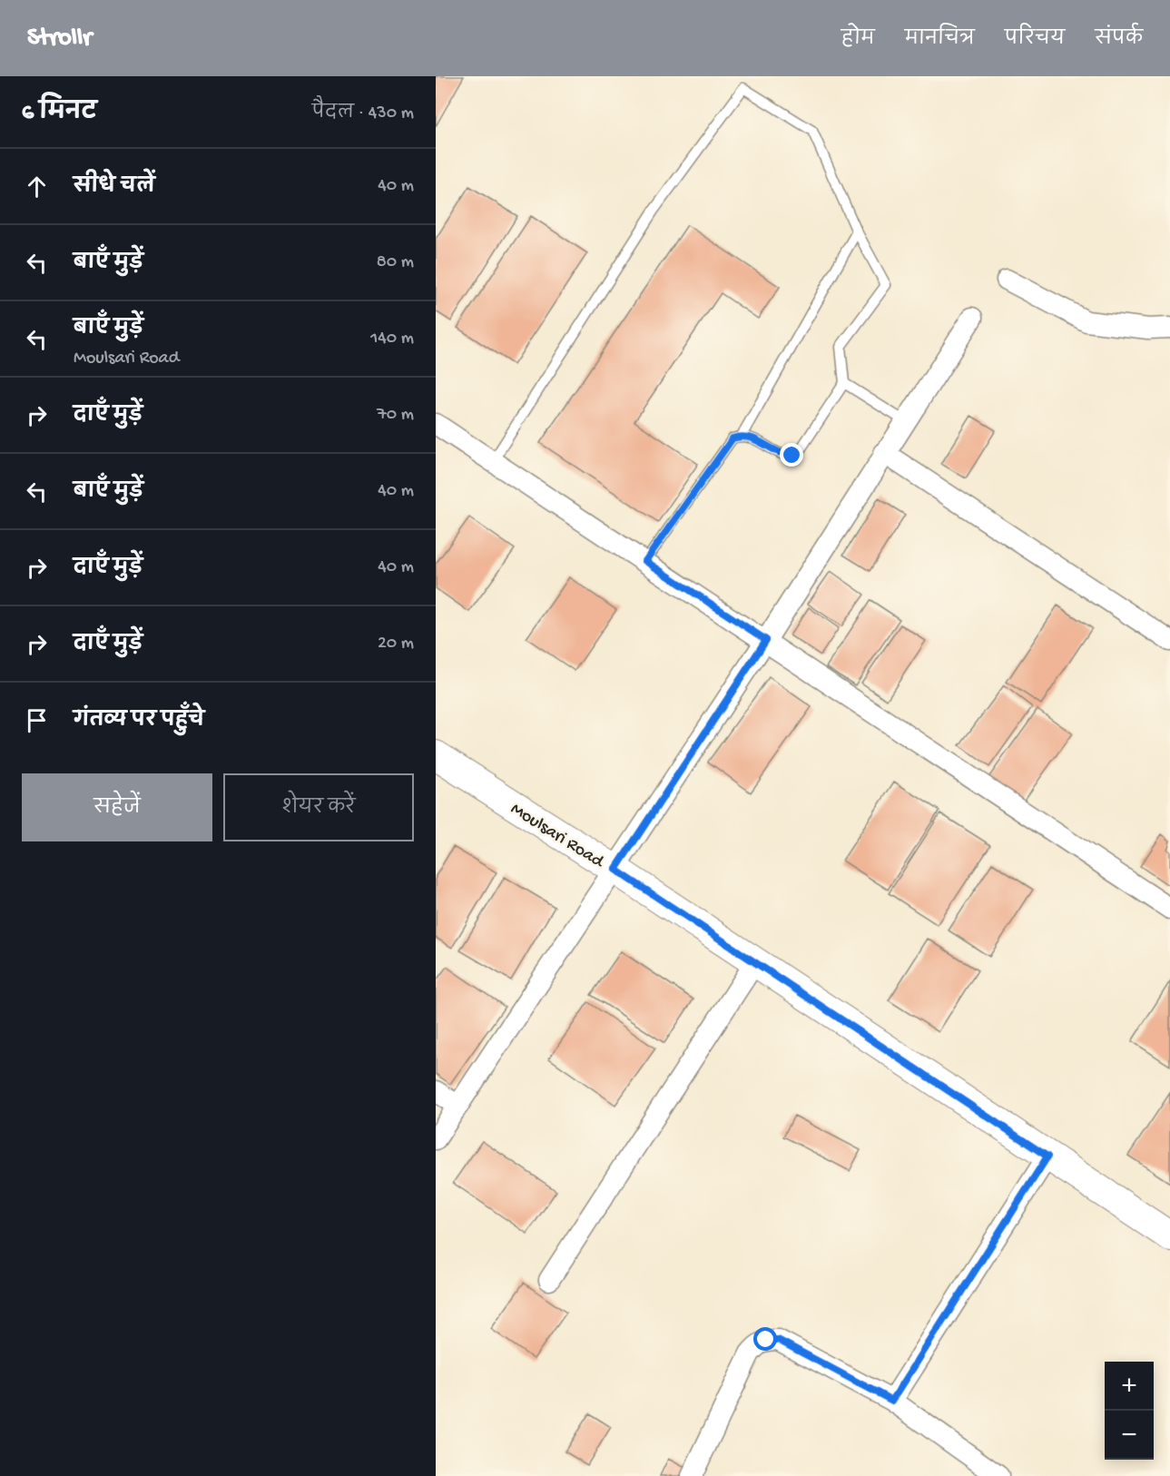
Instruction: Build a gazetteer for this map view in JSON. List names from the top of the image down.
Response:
{
  "streets": {
    "street": ["Moulsari Road"]
  },
  "page": {
    "header": "Strollr",
    "nav": [
      "होम",
      "मानचित्र",
      "परिचय",
      "संपर्क"
    ],
    "heading": ["6 मिनट", "पैदल · 430 m"],
    "list": [
      ["सीधे चलें", "40 m"],
      ["बाएँ मुड़ें", "80 m"],
      ["बाएँ मुड़ें", "Moulsari Road", "140 m"],
      ["दाएँ मुड़ें", "70 m"],
      ["बाएँ मुड़ें", "40 m"],
      ["दाएँ मुड़ें", "40 m"],
      ["दाएँ मुड़ें", "20 m"],
      "गंतव्य पर पहुँचे"
    ],
    "buttons": ["सहेजें", "शेयर करें"],
    "map_buttons": ["+", "−"]
  }
}
